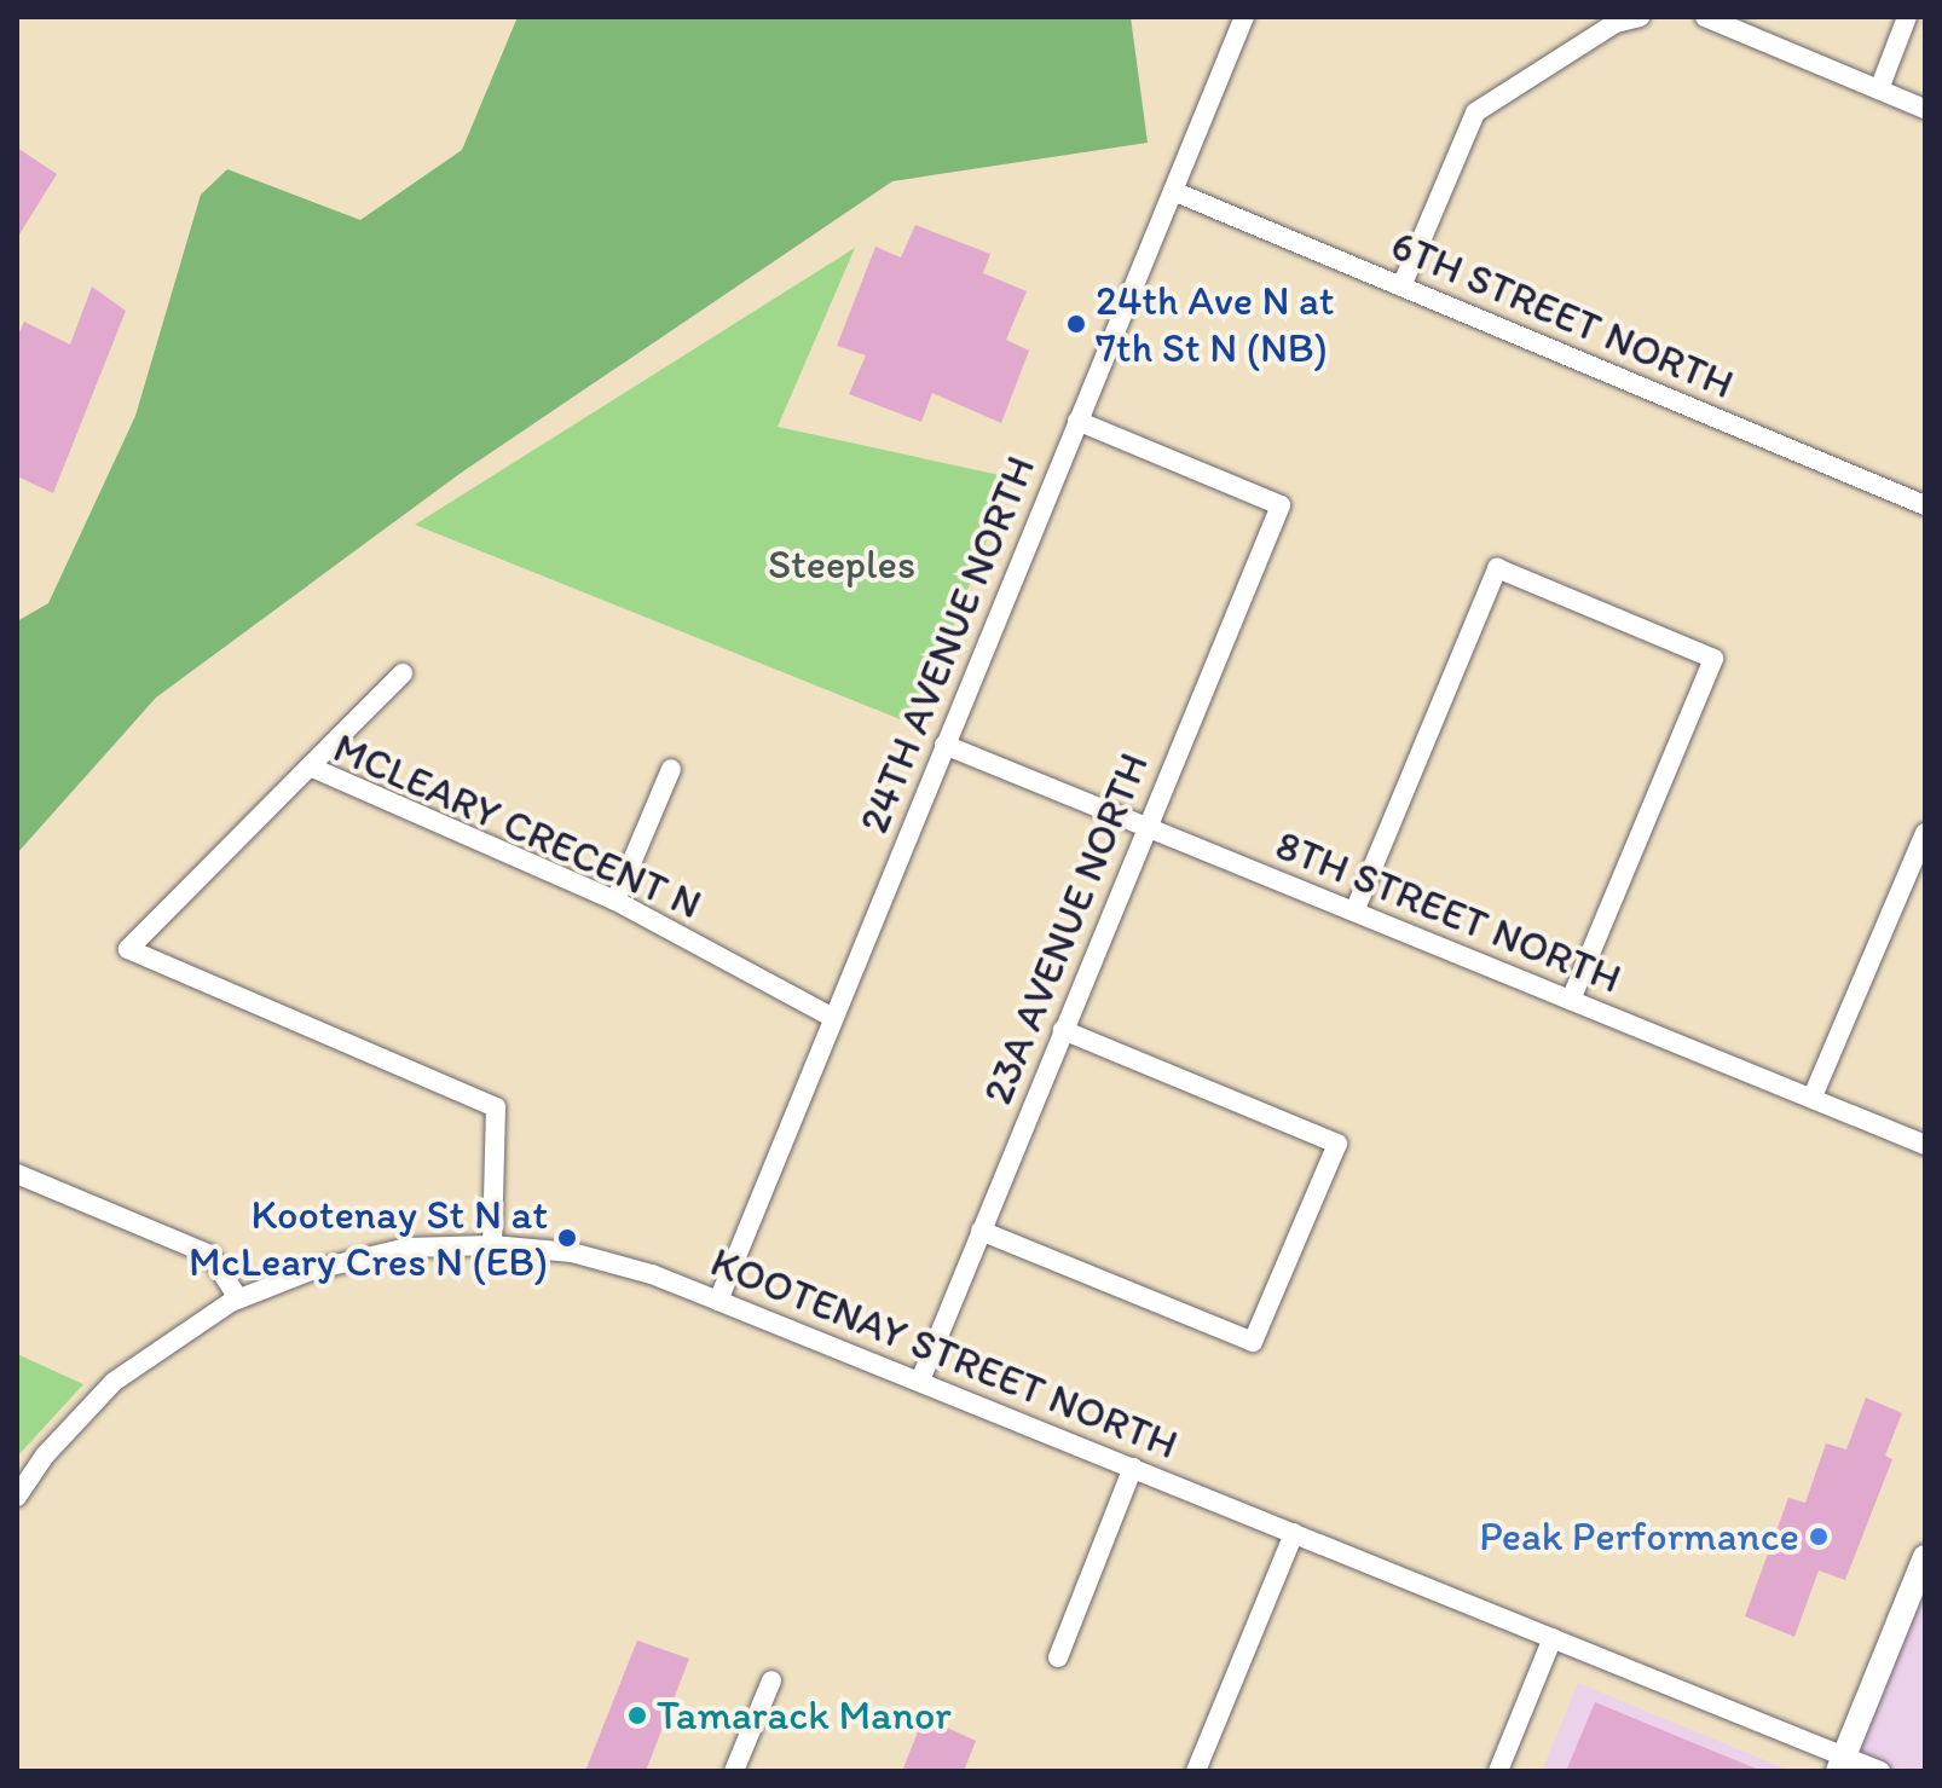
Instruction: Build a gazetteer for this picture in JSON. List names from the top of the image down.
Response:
{
  "streets": {
    "street": [
      "6TH STREET NORTH",
      "24TH AVENUE NORTH",
      "MCLEARY CRECENT N",
      "8TH STREET NORTH",
      "23A AVENUE NORTH",
      "KOOTENAY STREET NORTH"
    ]
  },
  "crossings": [
    ["6TH STREET NORTH", "24TH AVENUE NORTH"],
    ["24TH AVENUE NORTH", "MCLEARY CRECENT N"],
    ["24TH AVENUE NORTH", "8TH STREET NORTH"],
    ["24TH AVENUE NORTH", "23A AVENUE NORTH"],
    ["24TH AVENUE NORTH", "KOOTENAY STREET NORTH"],
    ["MCLEARY CRECENT N", "KOOTENAY STREET NORTH"],
    ["8TH STREET NORTH", "23A AVENUE NORTH"],
    ["23A AVENUE NORTH", "KOOTENAY STREET NORTH"]
  ],
  "parks": ["Steeples"],
  "places": [
    "24th Ave N at 7th St N (NB)",
    "Kootenay St N at McLeary Cres N (EB)",
    "Peak Performance",
    "Tamarack Manor"
  ]
}
